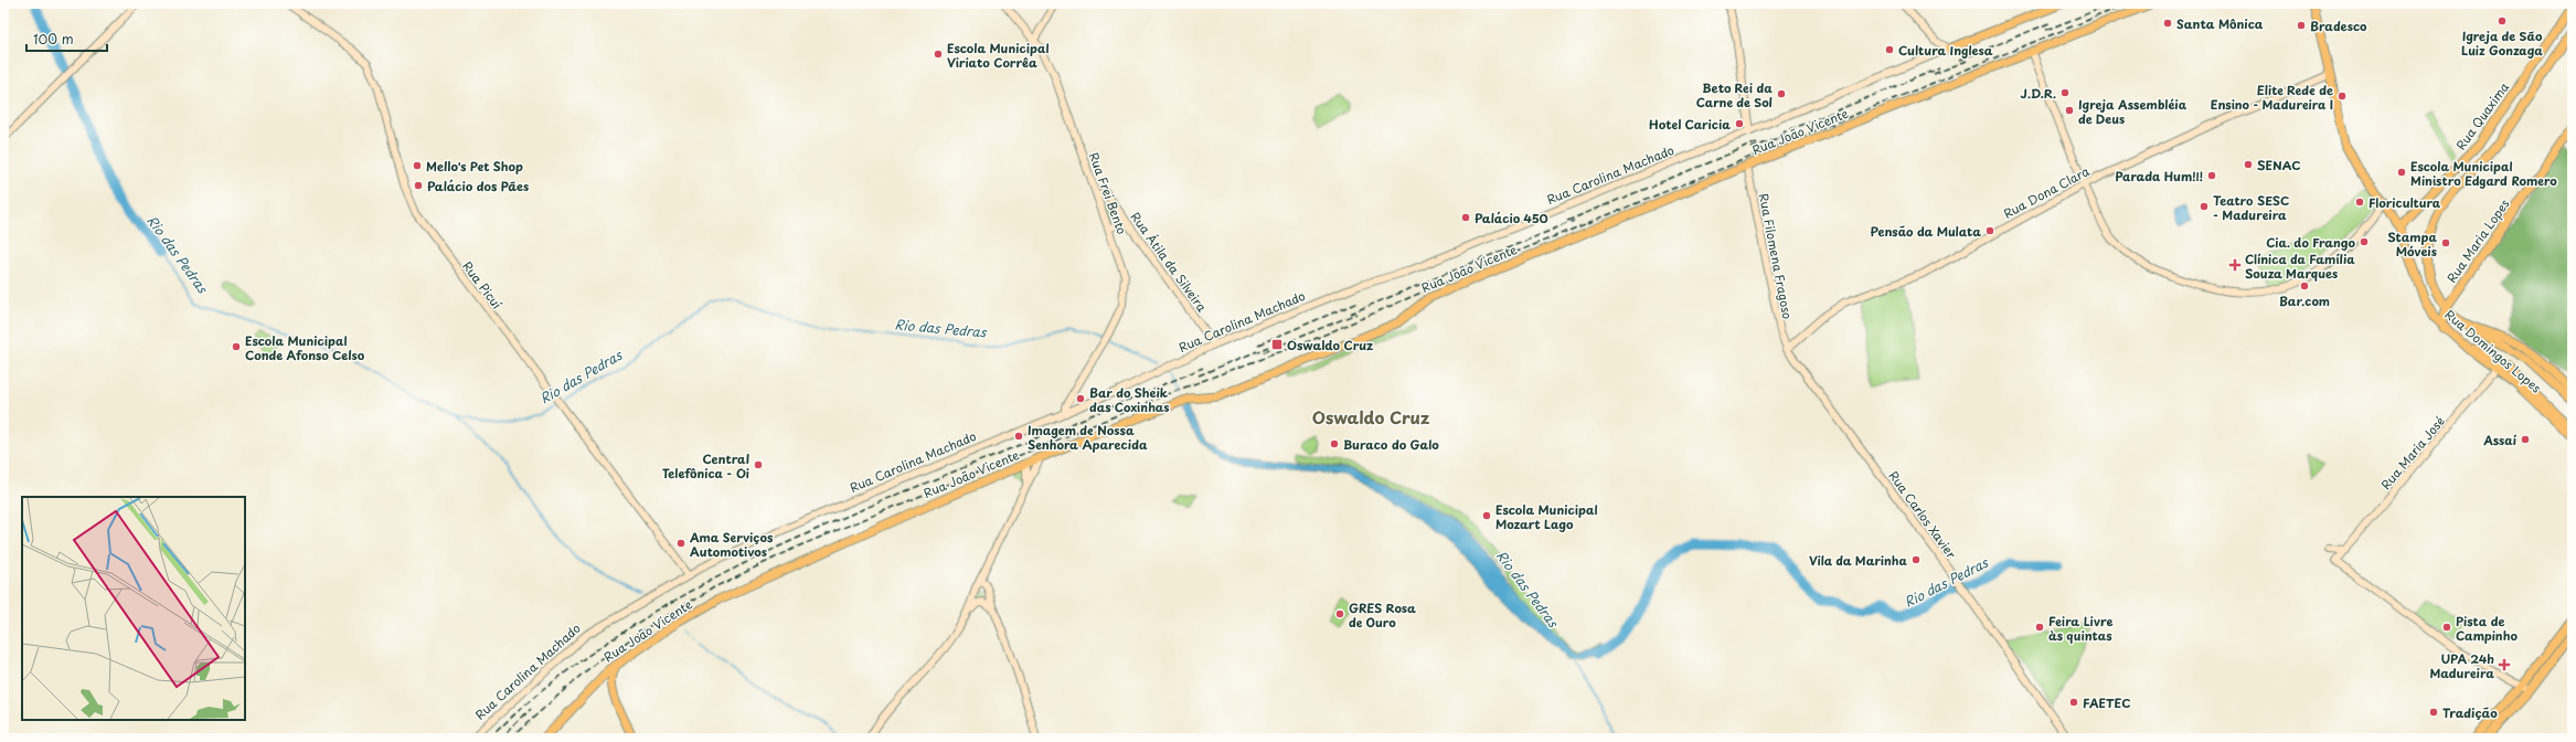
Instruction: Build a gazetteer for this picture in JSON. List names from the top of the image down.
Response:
{
  "streets": {
    "main road": [
      "Rua Quaxima",
      "Rua João Vicente",
      "Rua Carolina Machado",
      "Rua Maria Lopes",
      "Rua Domingos Lopes"
    ],
    "street": [
      "Rua Dona Clara",
      "Rua Frei Bento",
      "Rua Filomena Fragoso",
      "Rua Átila da Silveira",
      "Rua Picuí",
      "Rua Maria José",
      "Rua Carlos Xavier"
    ]
  },
  "crossings": [
    ["Rua Quaxima", "Rua Domingos Lopes"],
    ["Rua João Vicente", "Rua Filomena Fragoso"],
    ["Rua Carolina Machado", "Rua Frei Bento"],
    ["Rua Carolina Machado", "Rua Átila da Silveira"],
    ["Rua Carolina Machado", "Rua Picuí"],
    ["Rua Dona Clara", "Rua Filomena Fragoso"],
    ["Rua Dona Clara", "Rua Domingos Lopes"],
    ["Rua Dona Clara", "Rua Carlos Xavier"],
    ["Rua Frei Bento", "Rua Átila da Silveira"],
    ["Rua Maria Lopes", "Rua Domingos Lopes"],
    ["Rua Filomena Fragoso", "Rua Carlos Xavier"],
    ["Rua Domingos Lopes", "Rua Maria José"]
  ],
  "districts": ["Oswaldo Cruz"],
  "water": ["Rio das Pedras"],
  "places": {
    "other": [
      "Igreja de São Luiz Gonzaga",
      "Santa Mônica",
      "Bradesco",
      "Cultura Inglesa",
      "Escola Municipal Viriato Corrêa",
      "J.D.R.",
      "Beto Rei da Carne de Sol",
      "Elite Rede de Ensino - Madureira I",
      "Igreja Assembléia de Deus",
      "Hotel Caricia",
      "SENAC",
      "Mello's Pet Shop",
      "Escola Municipal Ministro Edgard Romero",
      "Parada Hum!!!",
      "Palácio dos Pães",
      "Floricultura",
      "Teatro SESC - Madureira",
      "Palácio 450",
      "Pensão da Mulata",
      "Cia. do Frango",
      "Stampa Móveis",
      "Bar.com",
      "Escola Municipal Conde Afonso Celso",
      "Bar do Sheik das Coxinhas",
      "Imagem de Nossa Senhora Aparecida",
      "Assaí",
      "Buraco do Galo",
      "Central Telefônica - Oi",
      "Escola Municipal Mozart Lago",
      "Ama Serviços Automotivos",
      "Vila da Marinha",
      "GRES Rosa de Ouro",
      "Feira Livre às quintas",
      "Pista de Campinho",
      "FAETEC",
      "Tradição"
    ],
    "health": ["Clínica da Família Souza Marques", "UPA 24h Madureira"],
    "transit": ["Oswaldo Cruz"]
  },
  "scale_bar": "100 m"
}
